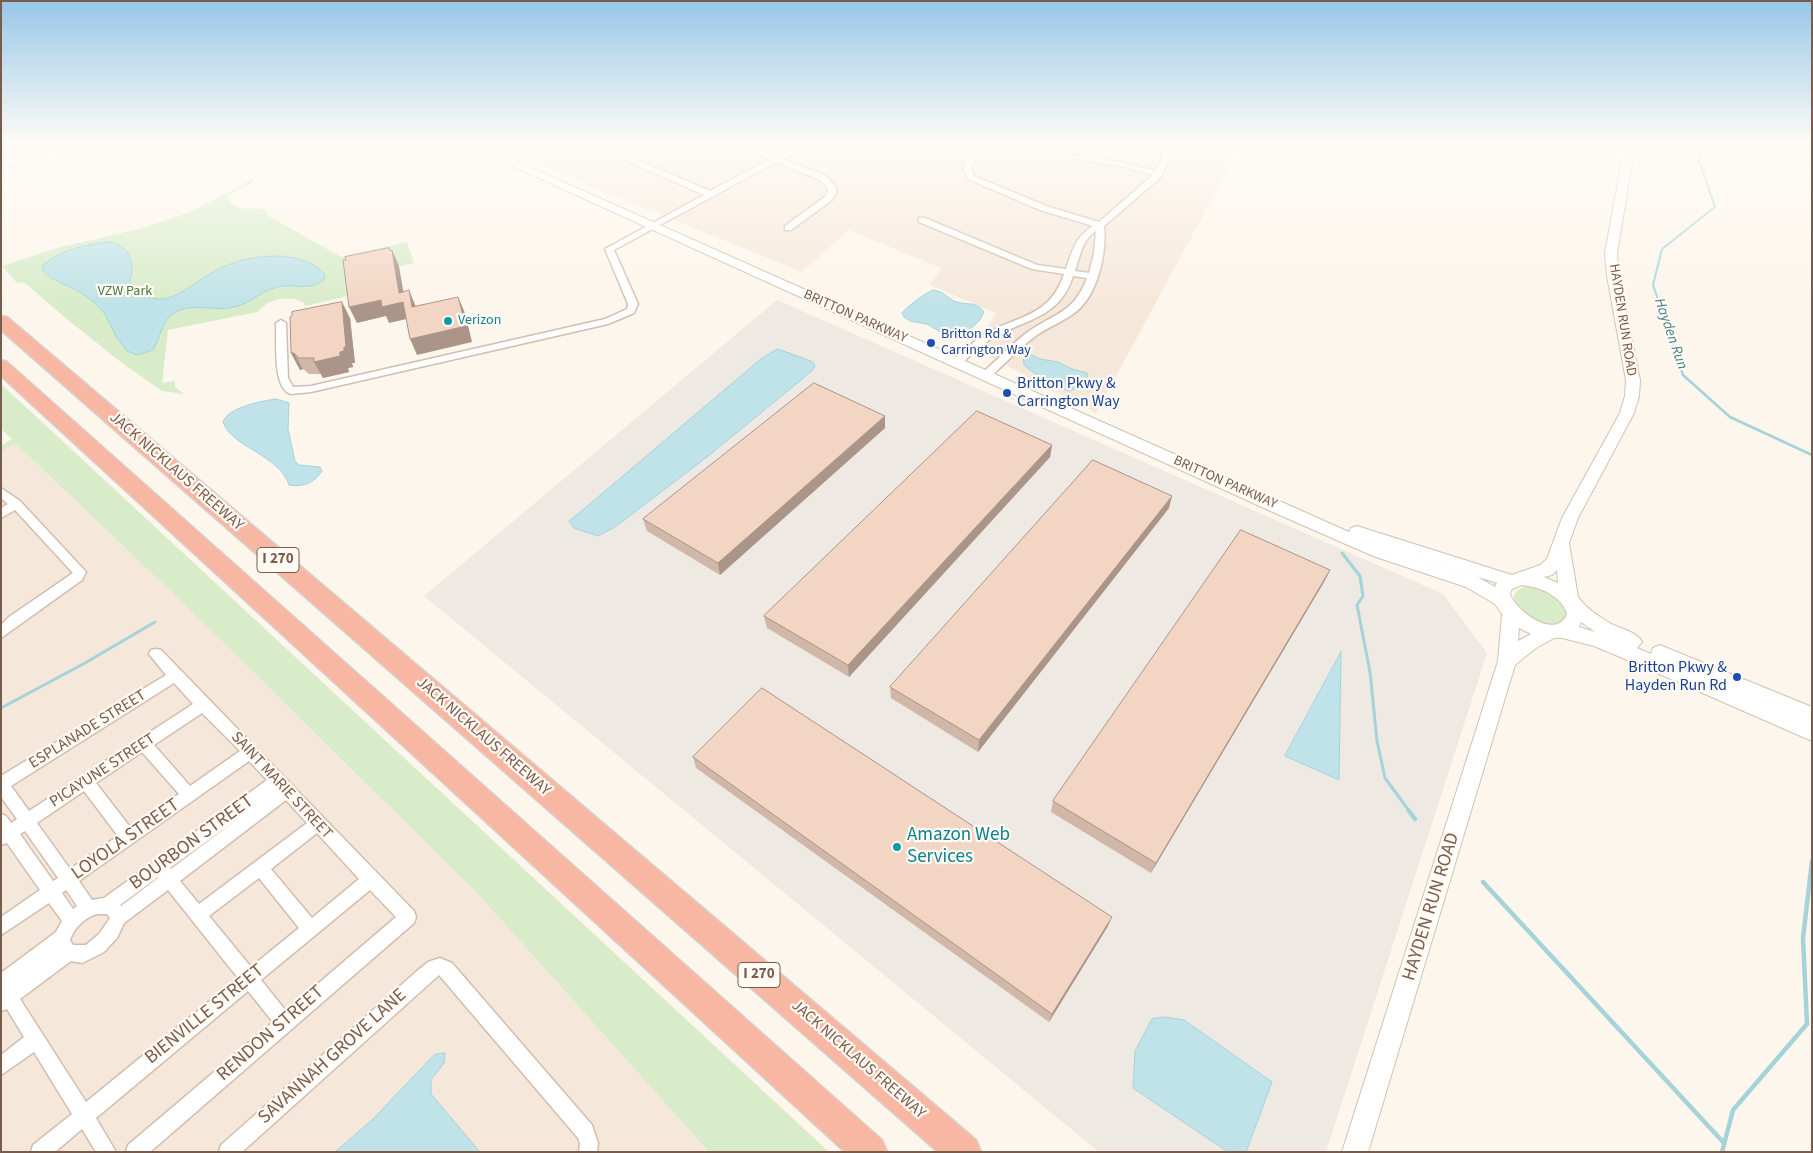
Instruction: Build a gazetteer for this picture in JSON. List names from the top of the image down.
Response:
{
  "streets": {
    "highway": ["JACK NICKLAUS FREEWAY", "I 270"],
    "main road": ["BRITTON PARKWAY", "HAYDEN RUN ROAD"],
    "street": [
      "ESPLANADE STREET",
      "PICAYUNE STREET",
      "SAINT MARIE STREET",
      "LOYOLA STREET",
      "BOURBON STREET",
      "BIENVILLE STREET",
      "RENDON STREET",
      "SAVANNAH GROVE LANE"
    ]
  },
  "crossings": [
    ["BRITTON PARKWAY", "HAYDEN RUN ROAD"],
    ["ESPLANADE STREET", "SAINT MARIE STREET"],
    ["PICAYUNE STREET", "SAINT MARIE STREET"],
    ["SAINT MARIE STREET", "LOYOLA STREET"],
    ["SAINT MARIE STREET", "BOURBON STREET"],
    ["SAINT MARIE STREET", "BIENVILLE STREET"],
    ["SAINT MARIE STREET", "RENDON STREET"]
  ],
  "water": ["Hayden Run"],
  "parks": ["VZW Park"],
  "places": [
    "Verizon",
    "Britton Rd & Carrington Way",
    "Britton Pkwy & Carrington Way",
    "Britton Pkwy & Hayden Run Rd",
    "Amazon Web Services"
  ]
}
